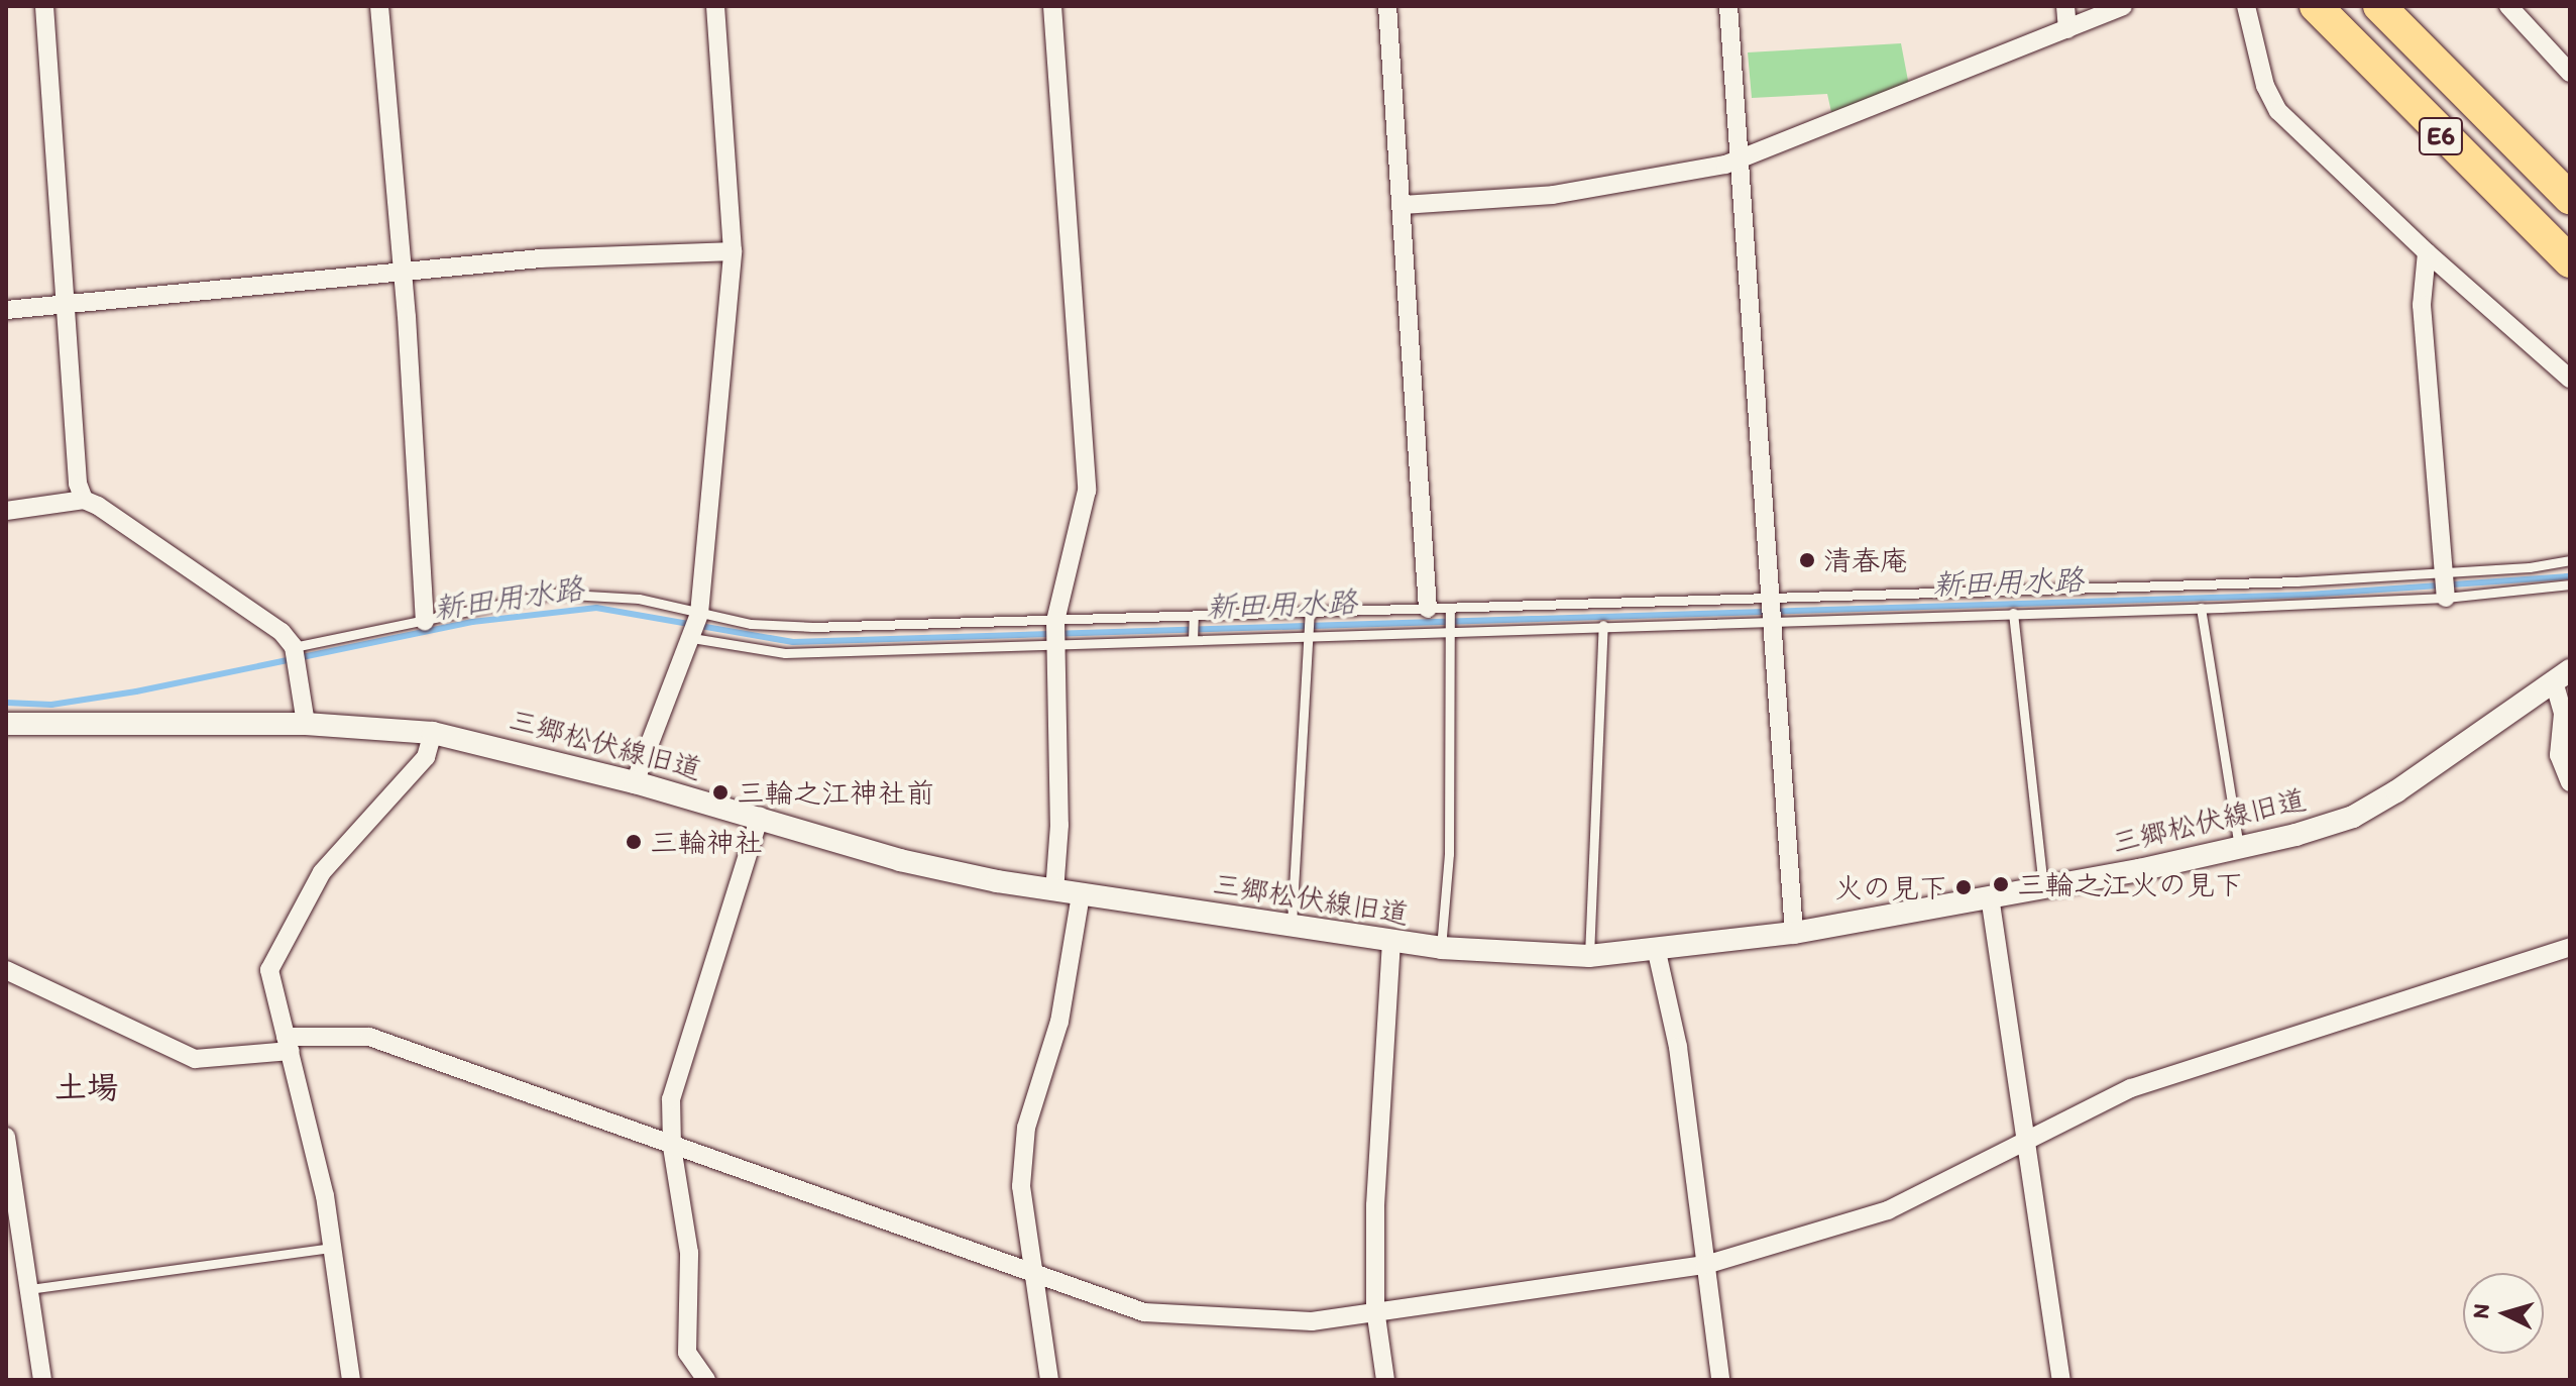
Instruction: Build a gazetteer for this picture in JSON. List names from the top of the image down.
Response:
{
  "streets": {
    "highway": ["E6"],
    "street": ["三郷松伏線旧道"]
  },
  "districts": ["土場"],
  "water": ["新田用水路"],
  "places": [
    "清春庵",
    "三輪之江神社前",
    "三輪神社",
    "三輪之江火の見下",
    "火の見下"
  ],
  "north": "left"
}
